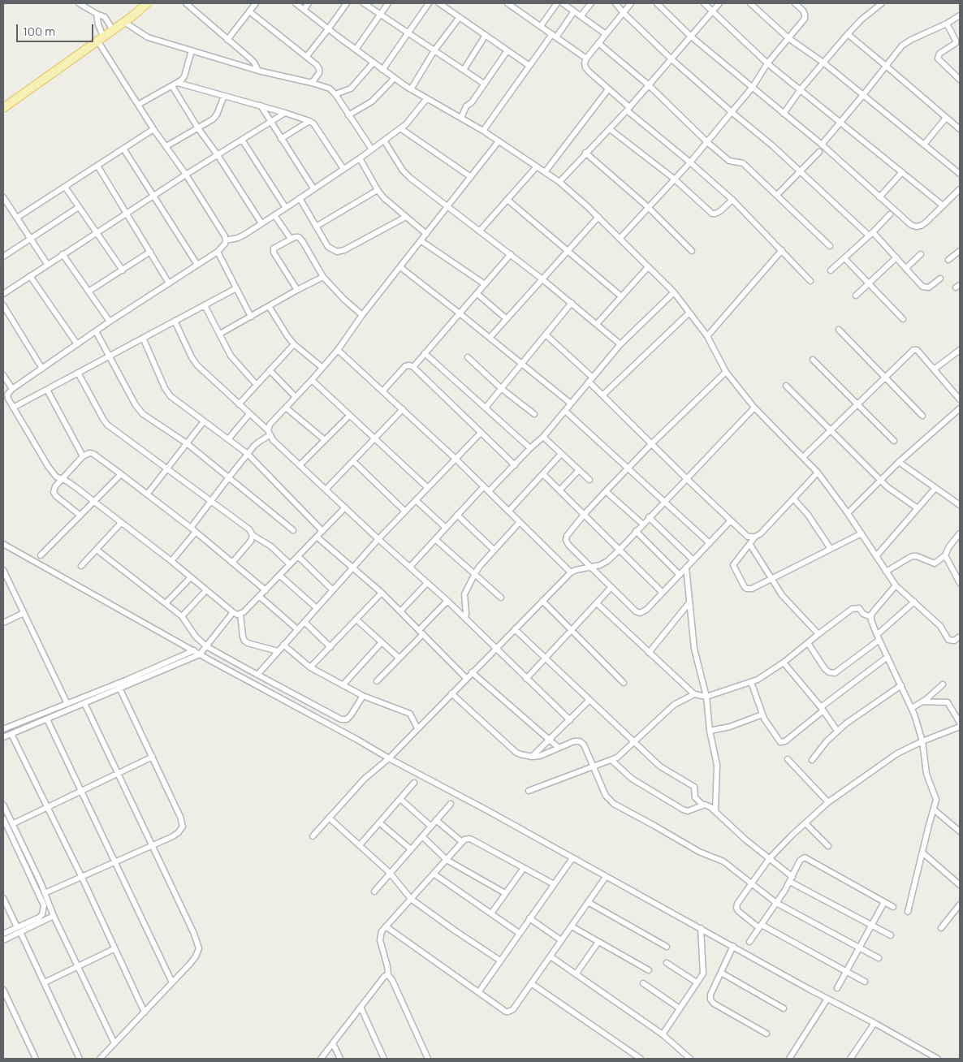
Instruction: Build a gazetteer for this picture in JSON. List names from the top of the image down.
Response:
{
  "scale_bar": "100 m"
}
